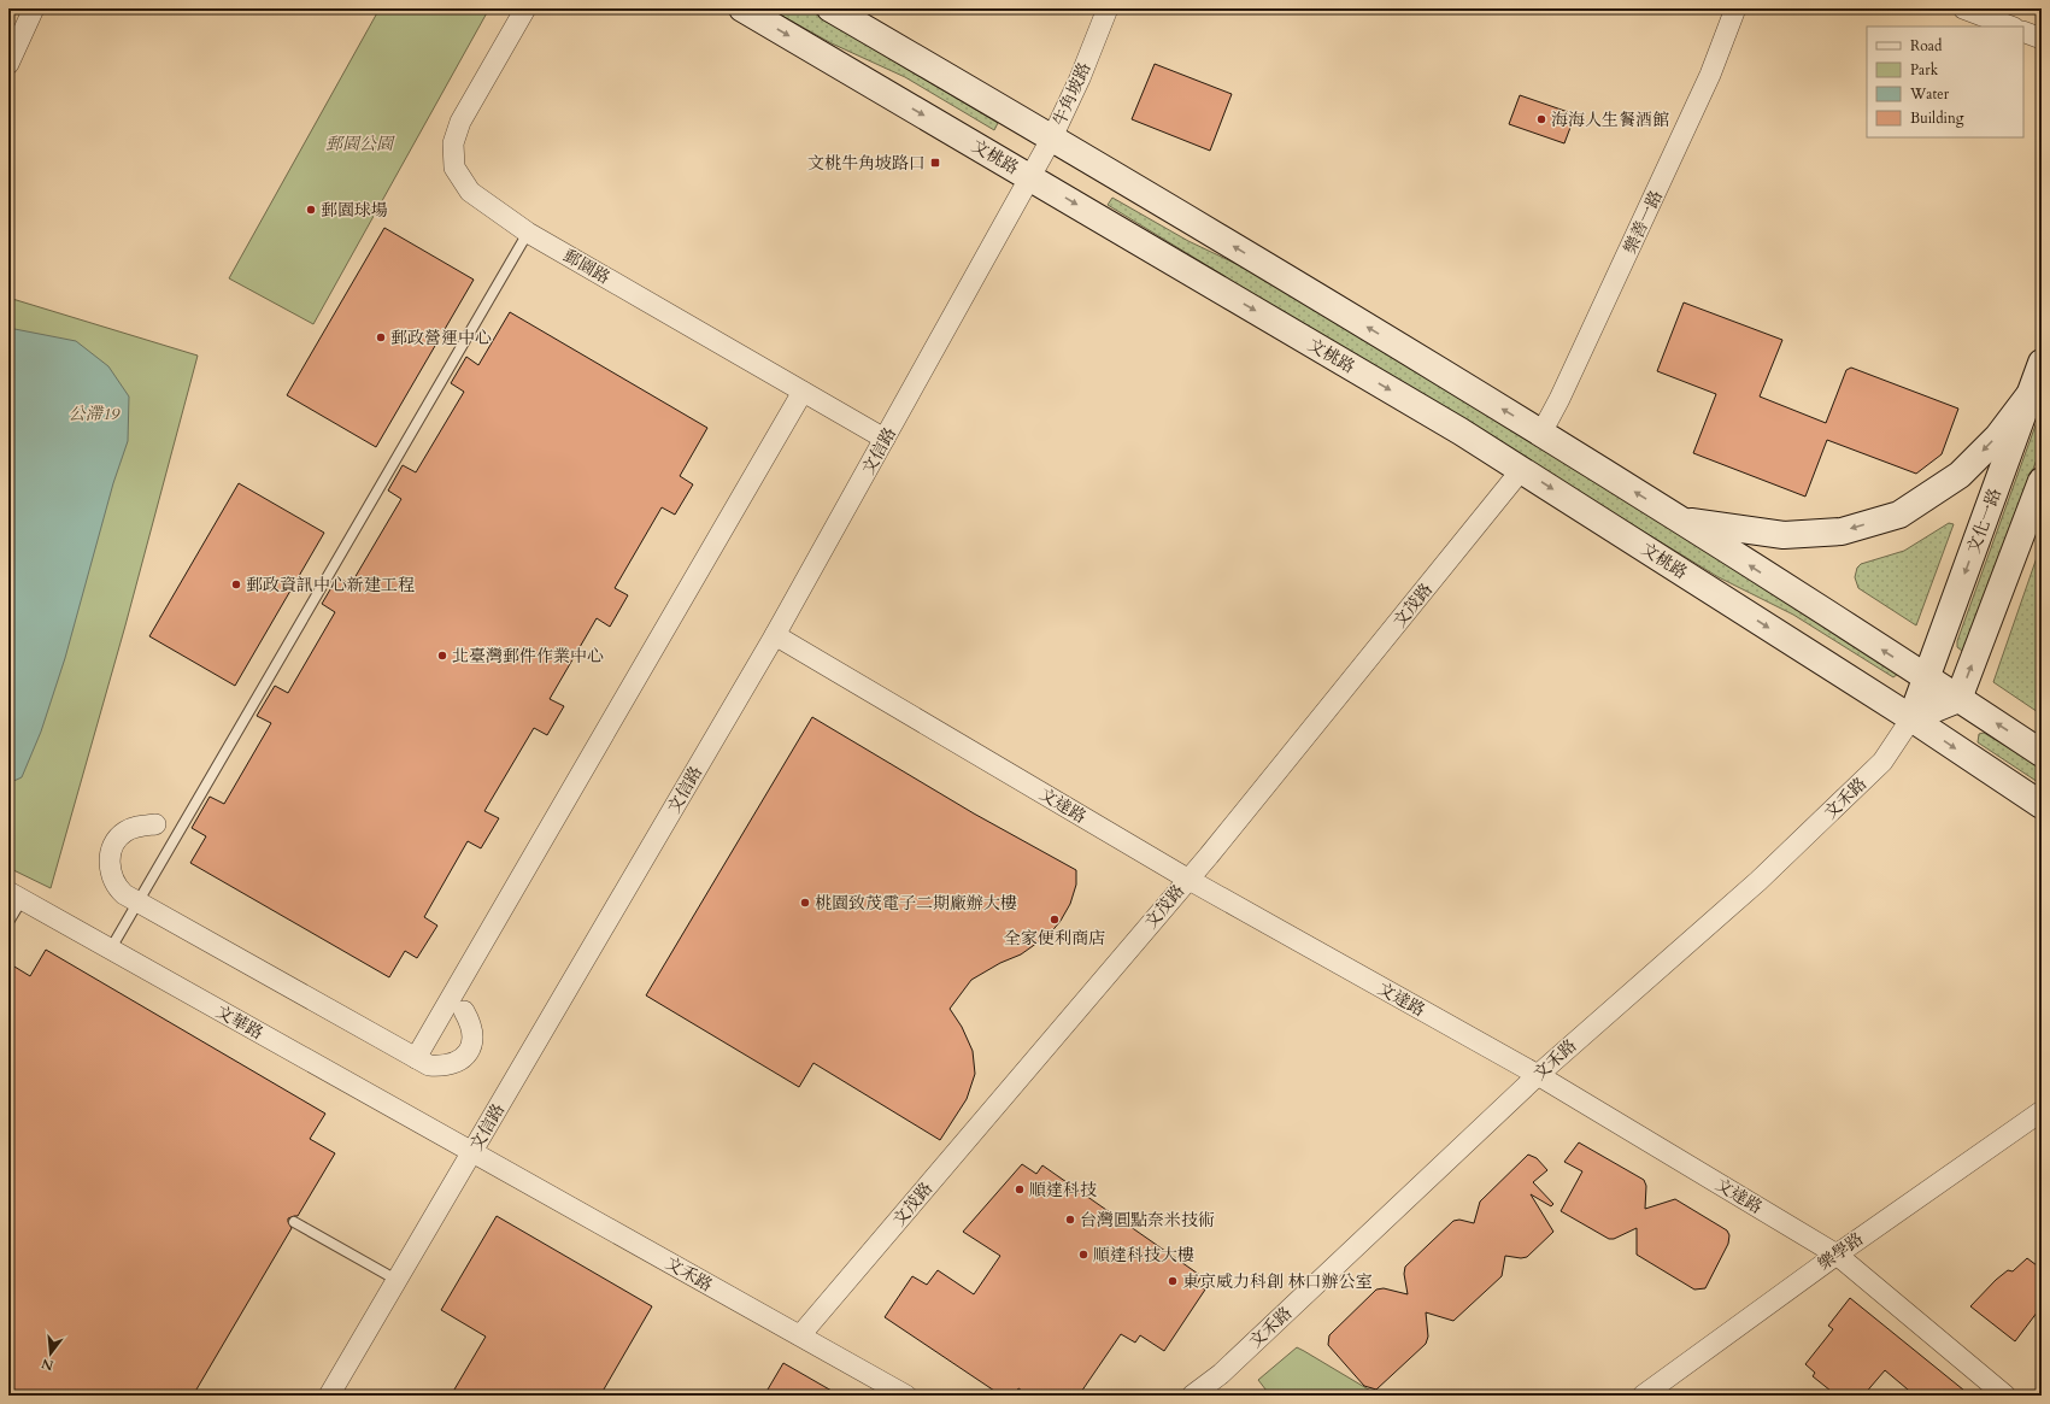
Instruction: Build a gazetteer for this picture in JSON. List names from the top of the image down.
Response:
{
  "streets": {
    "street": [
      "牛角坡路",
      "文桃路",
      "樂善一路",
      "郵園路",
      "文信路",
      "文化一路",
      "文茂路",
      "文禾路",
      "文達路",
      "文華路",
      "樂學路"
    ]
  },
  "crossings": [
    ["牛角坡路", "文桃路"],
    ["牛角坡路", "文信路"],
    ["文桃路", "文信路"],
    ["文桃路", "文化一路"],
    ["文桃路", "文茂路"],
    ["文桃路", "文禾路"],
    ["郵園路", "文信路"],
    ["文信路", "文禾路"],
    ["文信路", "文達路"],
    ["文信路", "文華路"],
    ["文化一路", "文禾路"],
    ["文茂路", "文禾路"],
    ["文茂路", "文達路"],
    ["文禾路", "文達路"],
    ["文禾路", "文華路"],
    ["文達路", "樂學路"]
  ],
  "parks": ["郵園公園", "公滯19"],
  "places": {
    "other": [
      "海海人生餐酒館",
      "郵園球場",
      "郵政營運中心",
      "郵政資訊中心新建工程",
      "北臺灣郵件作業中心",
      "桃園致茂電子二期廠辦大樓",
      "全家便利商店",
      "順達科技",
      "台灣圓點奈米技術",
      "順達科技大樓",
      "東京威力科創 林口辦公室"
    ],
    "transit": ["文桃牛角坡路口"]
  },
  "legend": [
    "Road",
    "Park",
    "Water",
    "Building"
  ],
  "north": "bottom"
}
